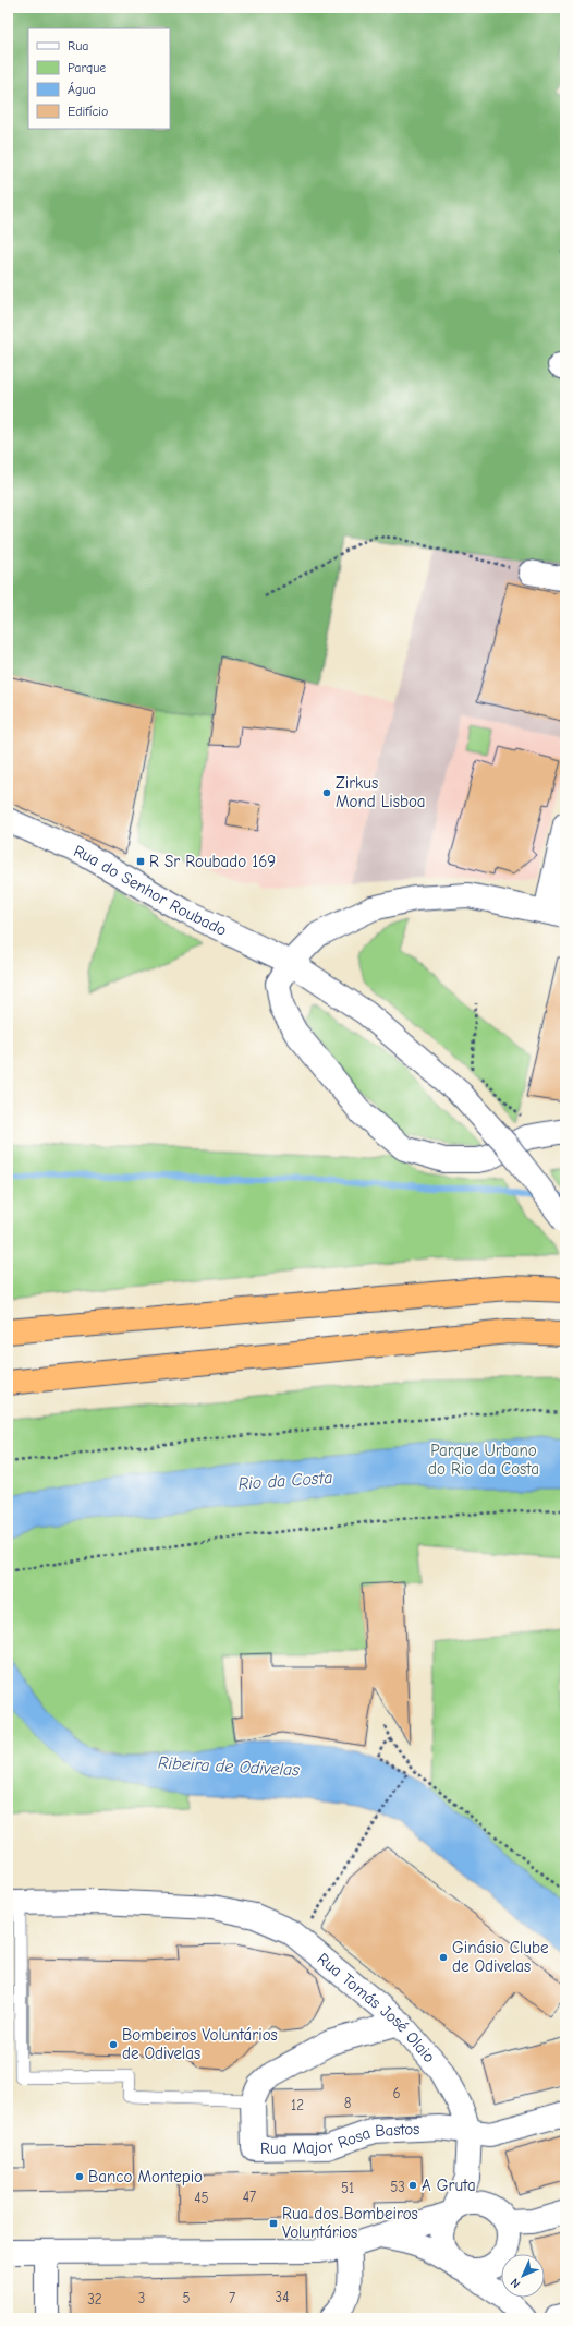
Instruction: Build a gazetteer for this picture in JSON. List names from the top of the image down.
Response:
{
  "streets": {
    "street": ["Rua do Senhor Roubado", "Rua Tomás José Olaio", "Rua Major Rosa Bastos"]
  },
  "crossings": [
    ["Rua Tomás José Olaio", "Rua Major Rosa Bastos"]
  ],
  "water": ["Rio da Costa", "Ribeira de Odivelas"],
  "parks": ["Parque Urbano do Rio da Costa"],
  "places": {
    "other": [
      "Zirkus Mond Lisboa",
      "Ginásio Clube de Odivelas",
      "Bombeiros Voluntários de Odivelas",
      "Banco Montepio",
      "A Gruta"
    ],
    "transit": ["R Sr Roubado 169", "Rua dos Bombeiros Voluntários"]
  },
  "house_numbers": [
    "6",
    "8",
    "12",
    "53",
    "51",
    "47",
    "45",
    "34",
    "3",
    "5",
    "7",
    "32"
  ],
  "legend": [
    "Rua",
    "Parque",
    "Água",
    "Edifício"
  ],
  "north": "bottom left"
}
